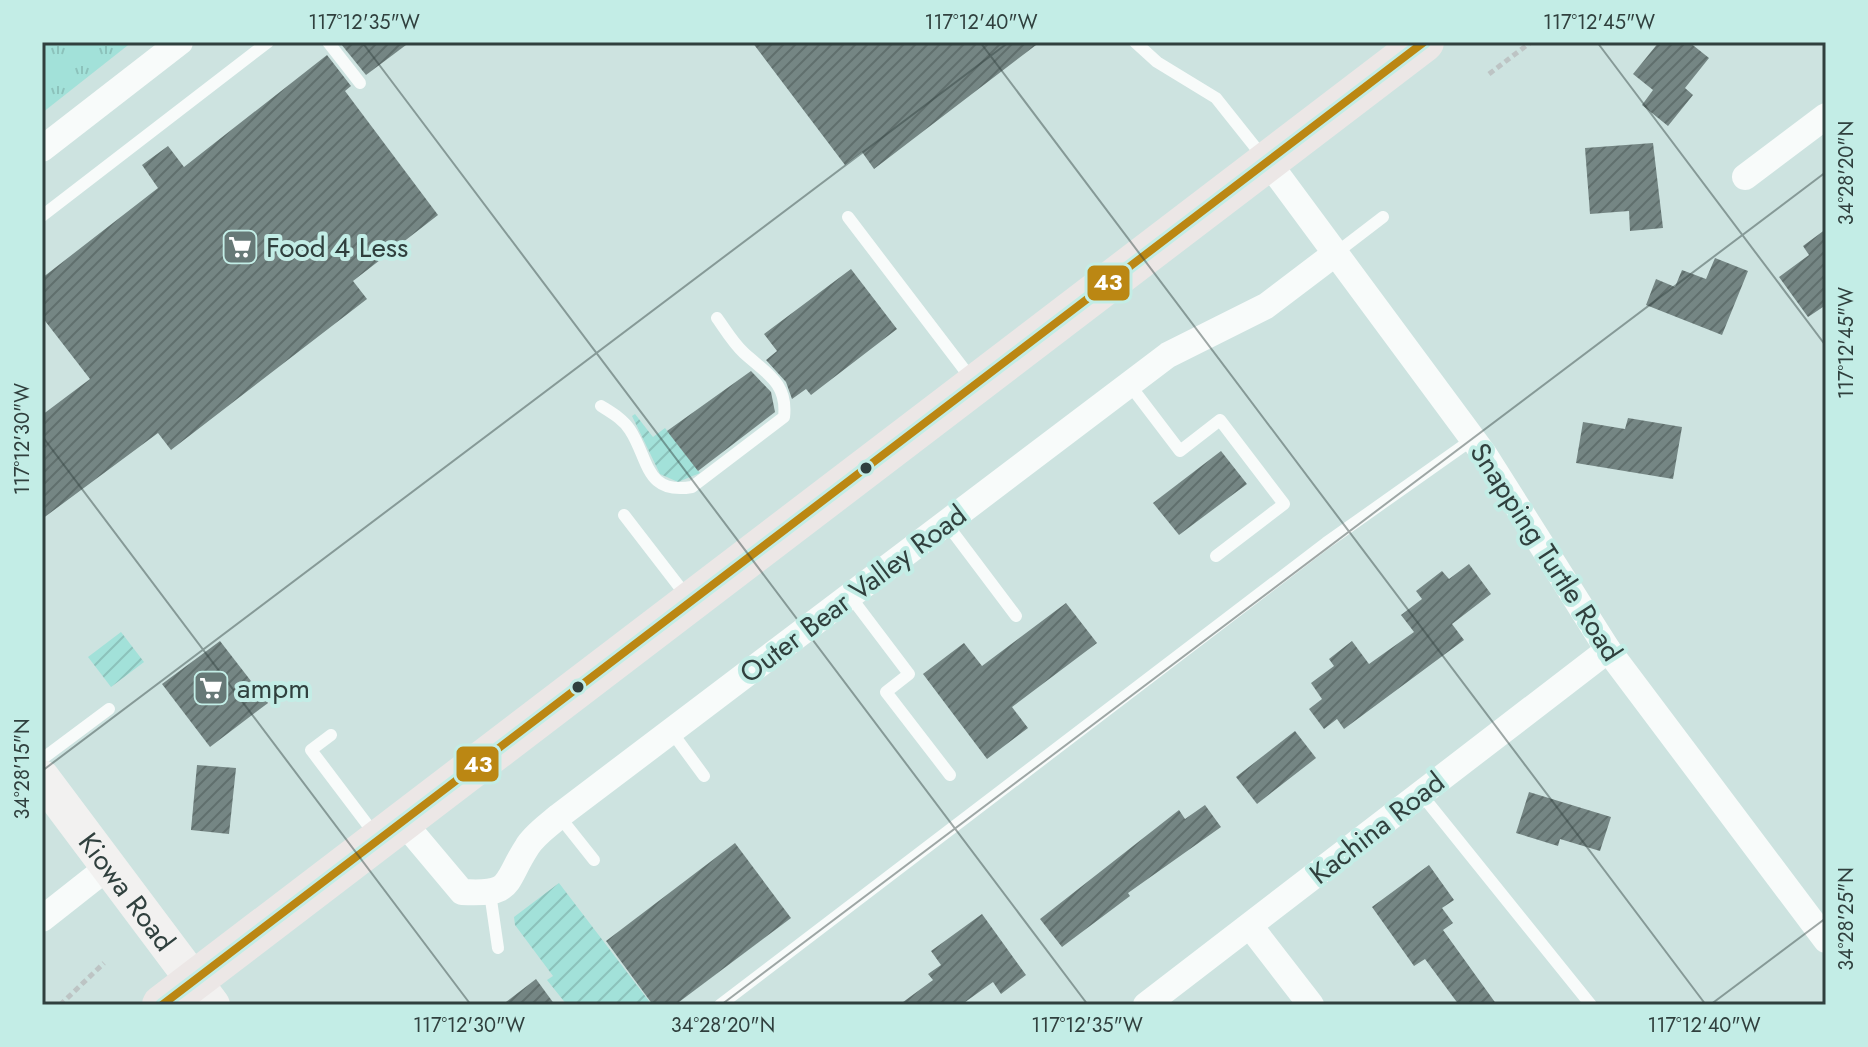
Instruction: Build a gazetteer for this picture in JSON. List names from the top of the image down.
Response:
{
  "streets": {
    "street": [
      "Snapping Turtle Road",
      "Outer Bear Valley Road",
      "Kachina Road",
      "Kiowa Road"
    ]
  },
  "crossings": [
    ["Snapping Turtle Road", "Outer Bear Valley Road"],
    ["Snapping Turtle Road", "Kachina Road"]
  ],
  "places": {
    "supermarket": ["Food 4 Less", "ampm"]
  },
  "lines": ["transit line 43"],
  "coordinates": [
    "117°12'35\"W",
    "117°12'40\"W",
    "117°12'45\"W",
    "34°28'20\"N",
    "117°12'30\"W",
    "34°28'15\"N",
    "34°28'25\"N"
  ]
}
